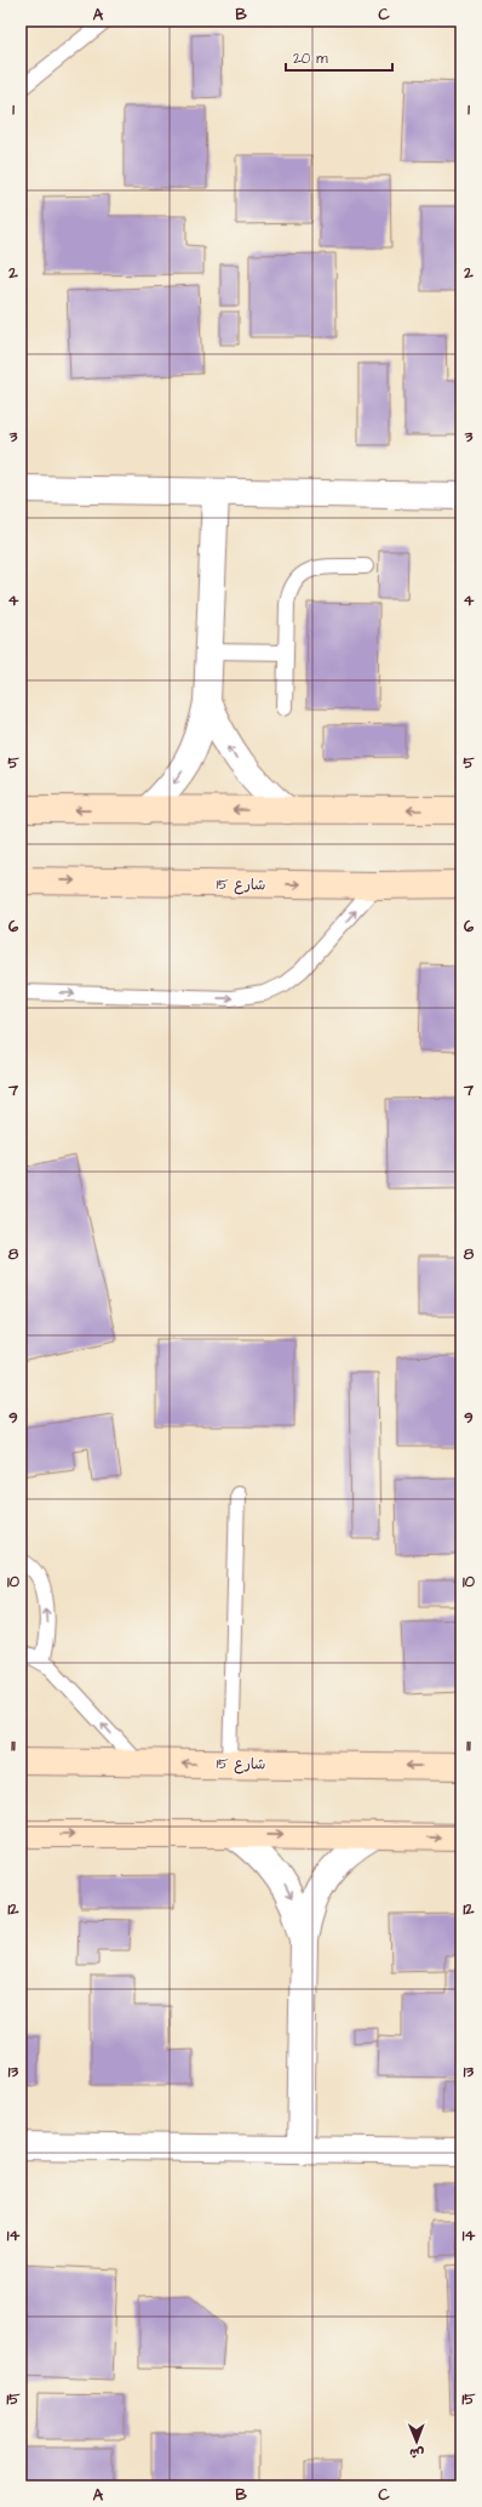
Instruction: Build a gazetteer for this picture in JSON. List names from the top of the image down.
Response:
{
  "streets": {
    "street": ["شارع 15"]
  },
  "scale_bar": "20 m",
  "north": "bottom",
  "grid": {
    "columns": ["A", "B", "C"],
    "rows": [
      "1",
      "2",
      "3",
      "4",
      "5",
      "6",
      "7",
      "8",
      "9",
      "10",
      "11",
      "12",
      "13",
      "14",
      "15"
    ]
  }
}
